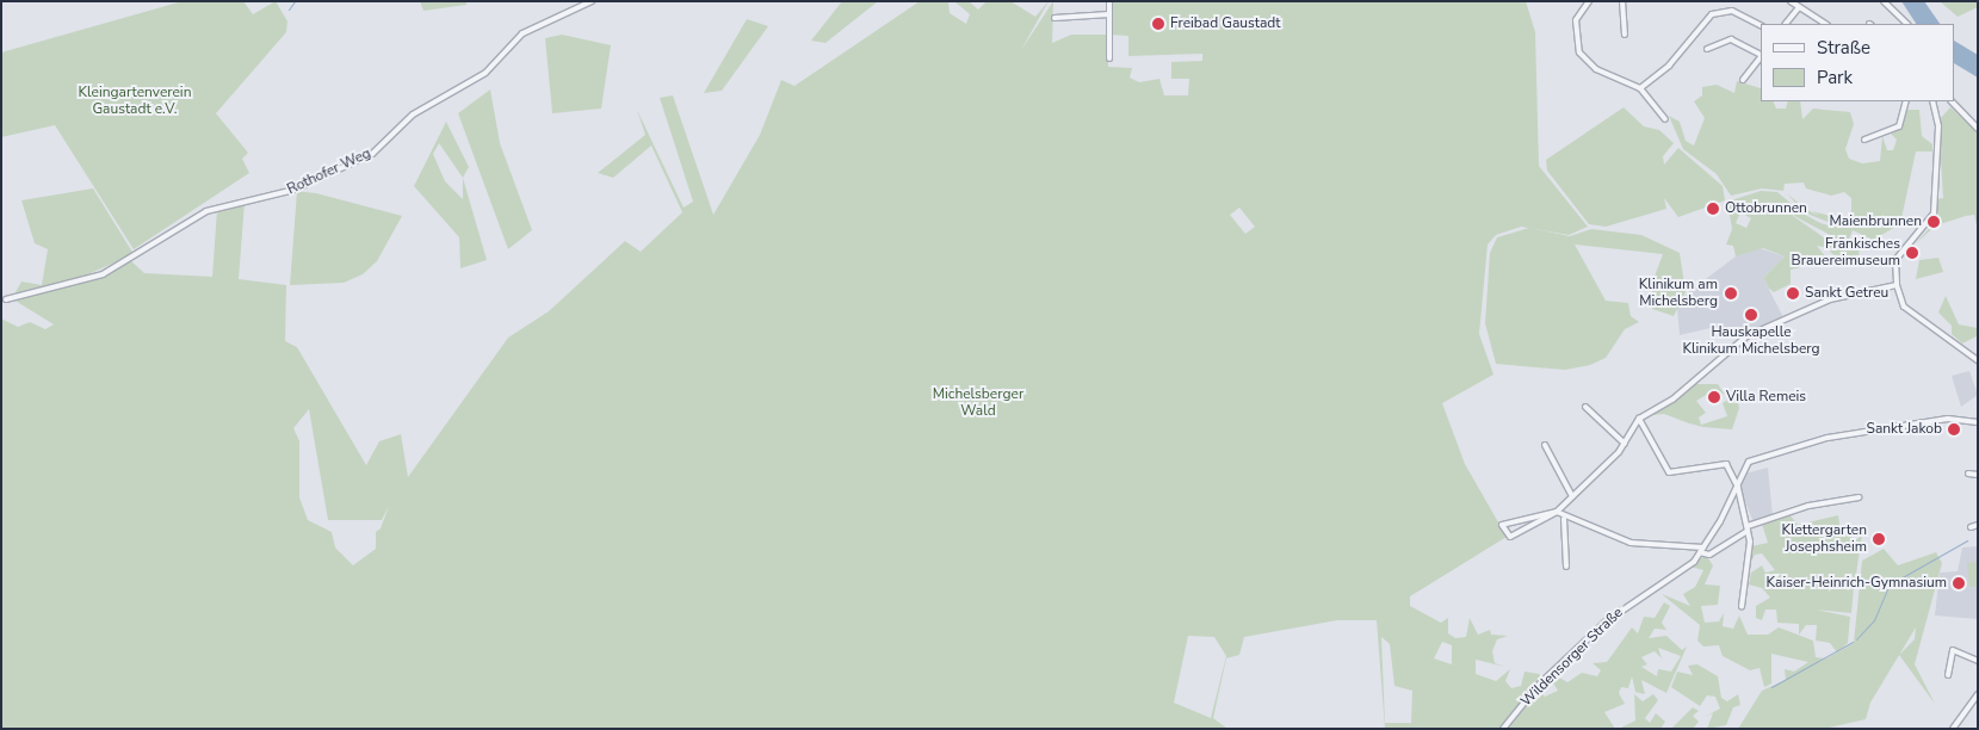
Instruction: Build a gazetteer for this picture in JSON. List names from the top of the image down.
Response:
{
  "streets": {
    "street": ["Rothofer Weg", "Wildensorger Straße"]
  },
  "parks": ["Kleingartenverein Gaustadt e.V.", "Michelsberger Wald"],
  "places": [
    "Freibad Gaustadt",
    "Ottobrunnen",
    "Maienbrunnen",
    "Fränkisches Brauereimuseum",
    "Klinikum am Michelsberg",
    "Sankt Getreu",
    "Hauskapelle Klinikum Michelsberg",
    "Villa Remeis",
    "Sankt Jakob",
    "Klettergarten Josephsheim",
    "Kaiser-Heinrich-Gymnasium"
  ],
  "legend": ["Straße", "Park"]
}
